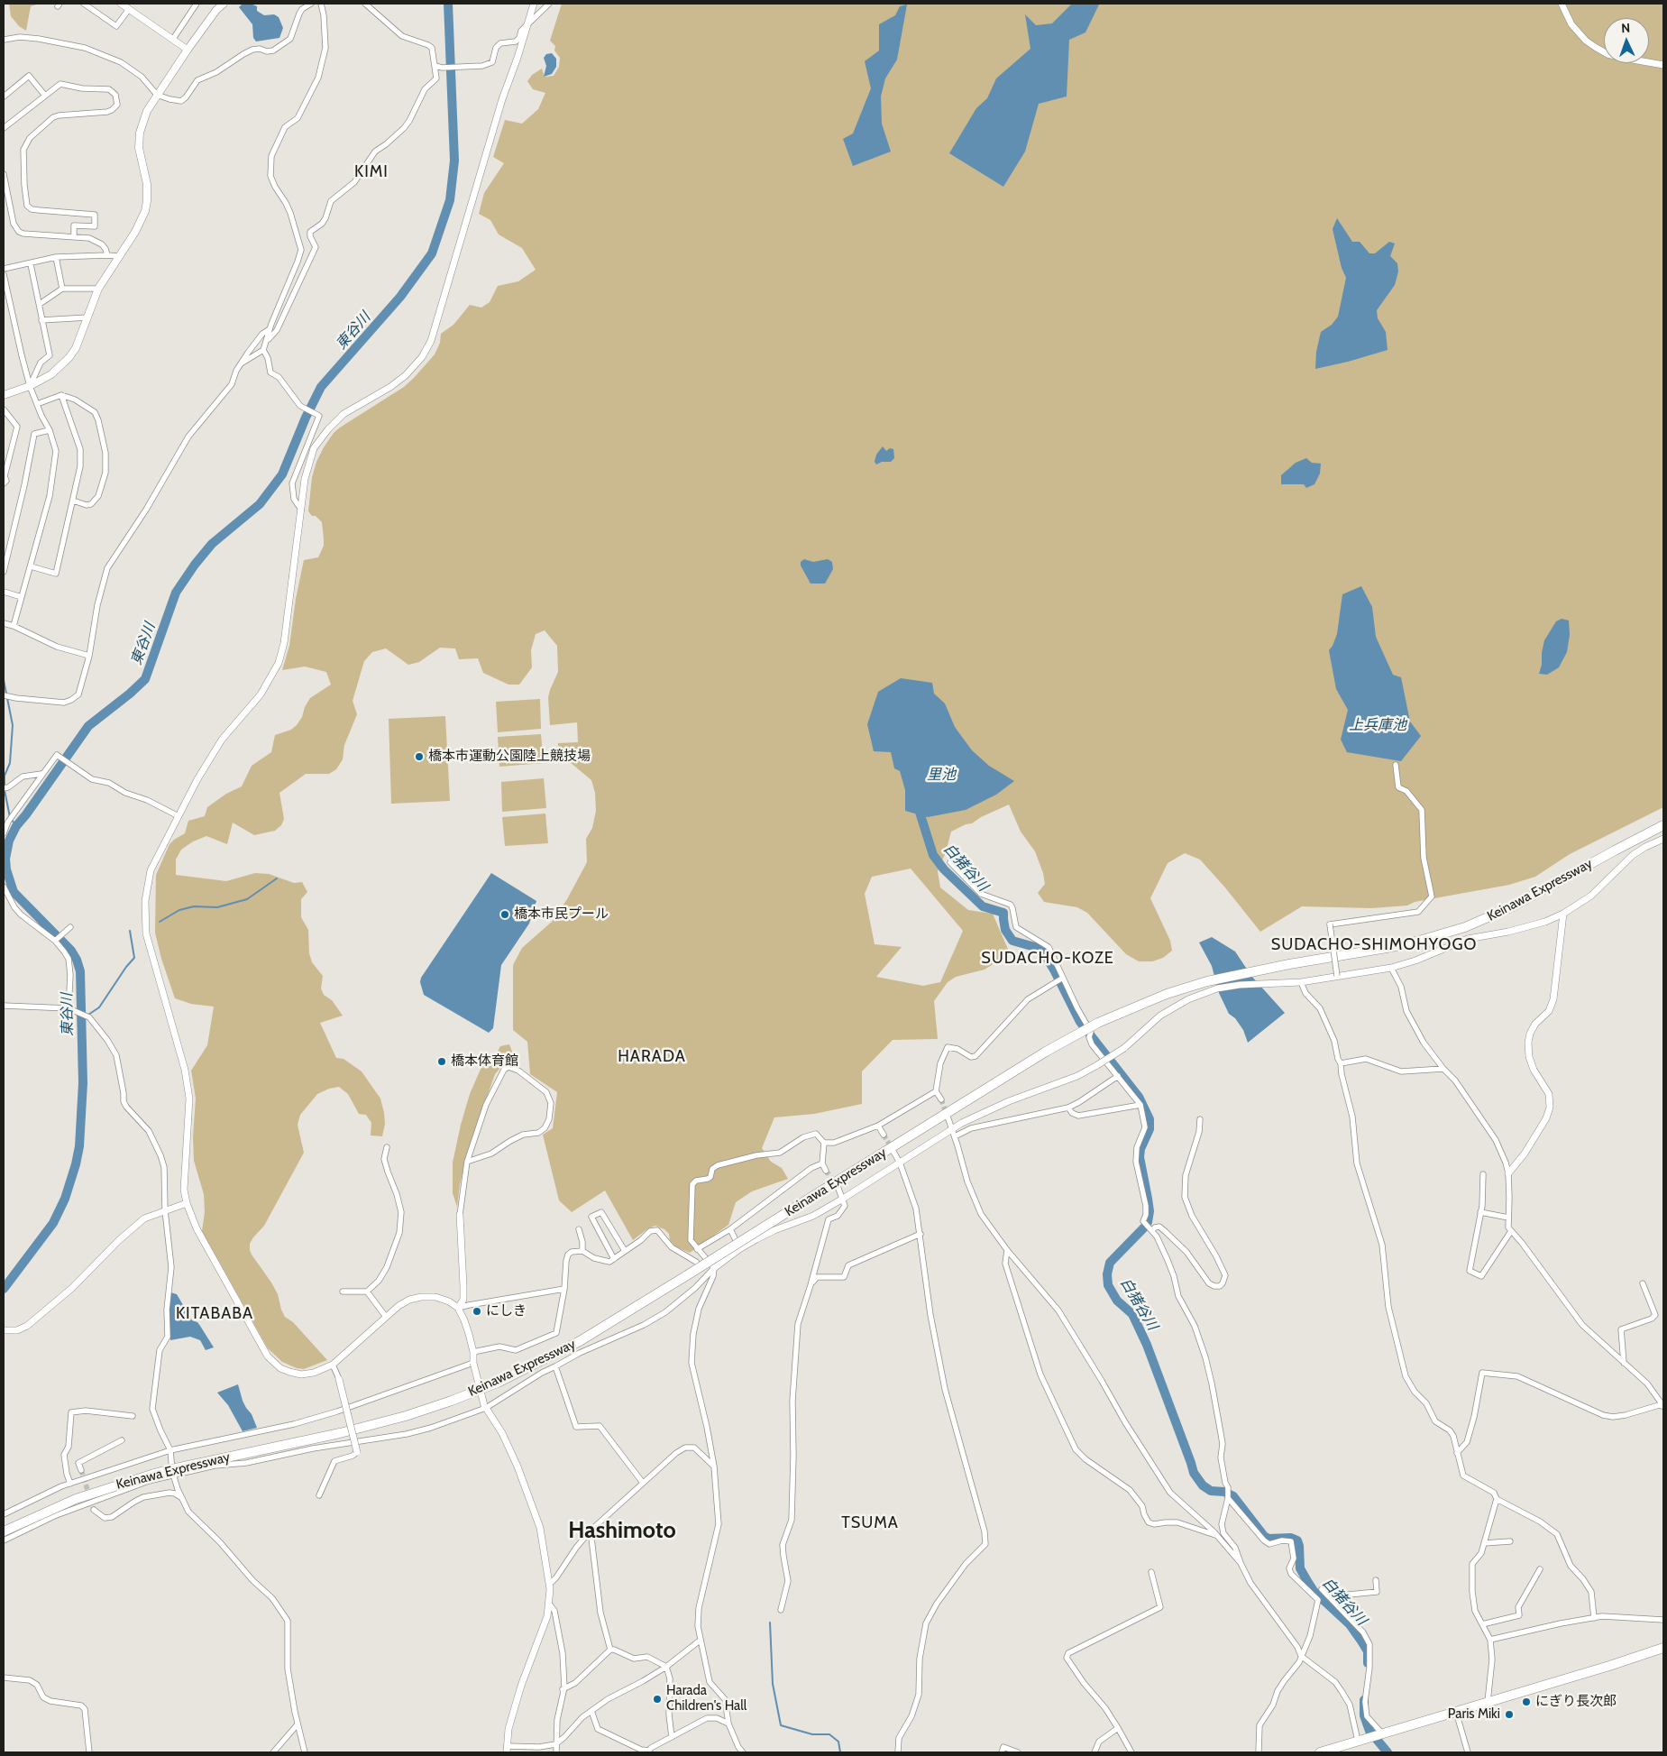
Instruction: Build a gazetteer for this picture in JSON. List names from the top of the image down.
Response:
{
  "streets": {
    "highway": ["Keinawa Expressway"]
  },
  "districts": [
    "KIMI",
    "SUDACHO-SHIMOHYOGO",
    "SUDACHO-KOZE",
    "HARADA",
    "KITABABA",
    "TSUMA",
    "Hashimoto"
  ],
  "water": [
    "東谷川",
    "上兵庫池",
    "里池",
    "白猪谷川"
  ],
  "places": [
    "橋本市運動公園陸上競技場",
    "橋本市民プール",
    "橋本体育館",
    "にしき",
    "Harada Children's Hall",
    "にぎり長次郎",
    "Paris Miki"
  ],
  "north": "top"
}
